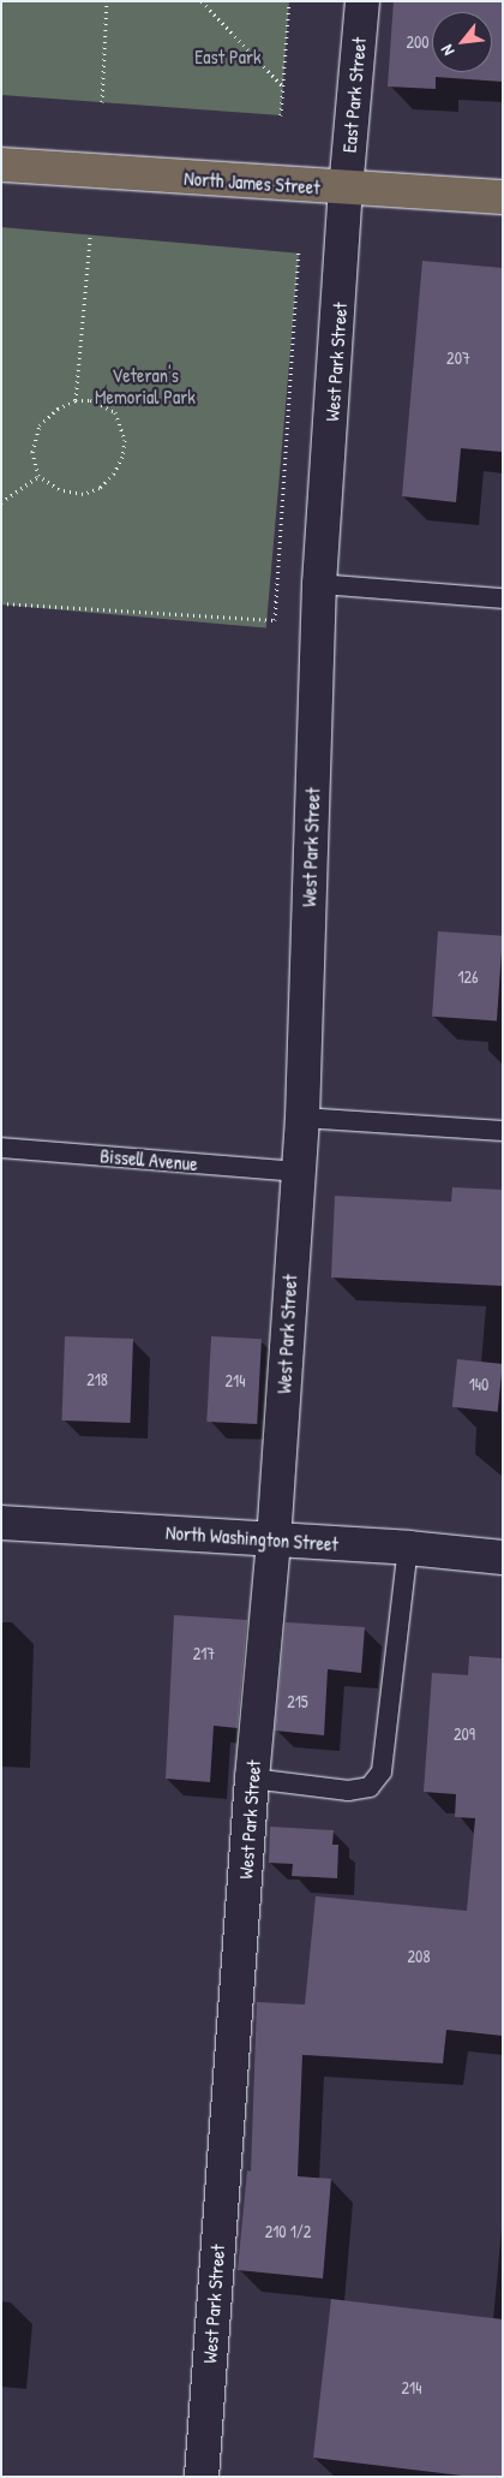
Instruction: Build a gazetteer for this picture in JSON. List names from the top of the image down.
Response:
{
  "streets": {
    "main road": ["North James Street"],
    "street": ["East Park Street", "West Park Street", "North Washington Street"],
    "lane": ["Bissell Avenue"]
  },
  "crossings": [
    ["East Park Street", "North James Street"],
    ["East Park Street", "West Park Street"],
    ["North James Street", "West Park Street"],
    ["West Park Street", "Bissell Avenue"],
    ["West Park Street", "North Washington Street"]
  ],
  "parks": ["East Park", "Veteran's Memorial Park"],
  "house_numbers": [
    "200",
    "207",
    "126",
    "218",
    "214",
    "140",
    "217",
    "215",
    "209",
    "208",
    "210 1/2",
    "214"
  ],
  "north": "bottom left"
}
